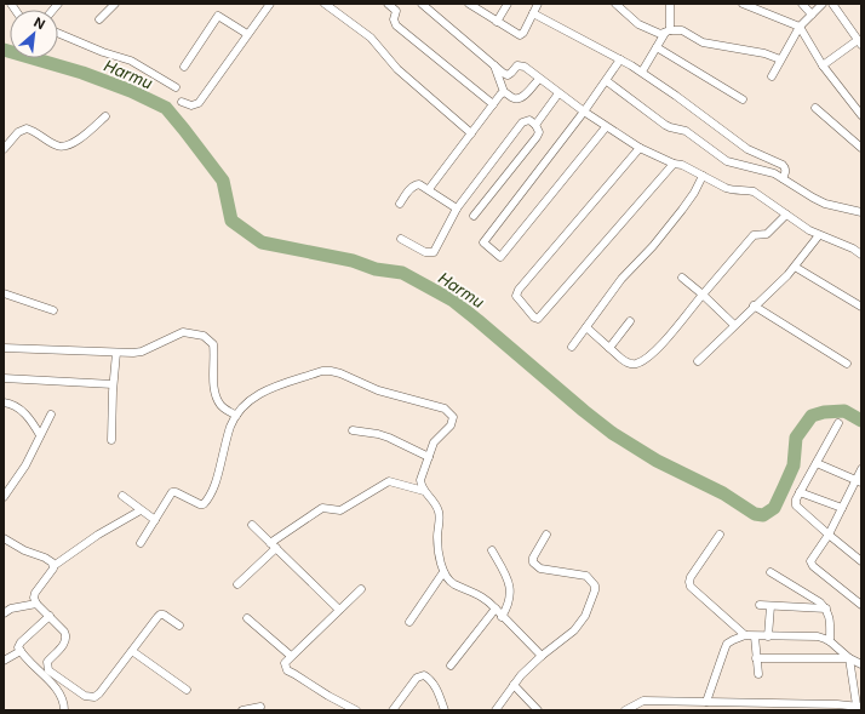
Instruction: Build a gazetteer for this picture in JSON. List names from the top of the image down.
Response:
{
  "water": ["Harmu"],
  "north": "top right"
}
